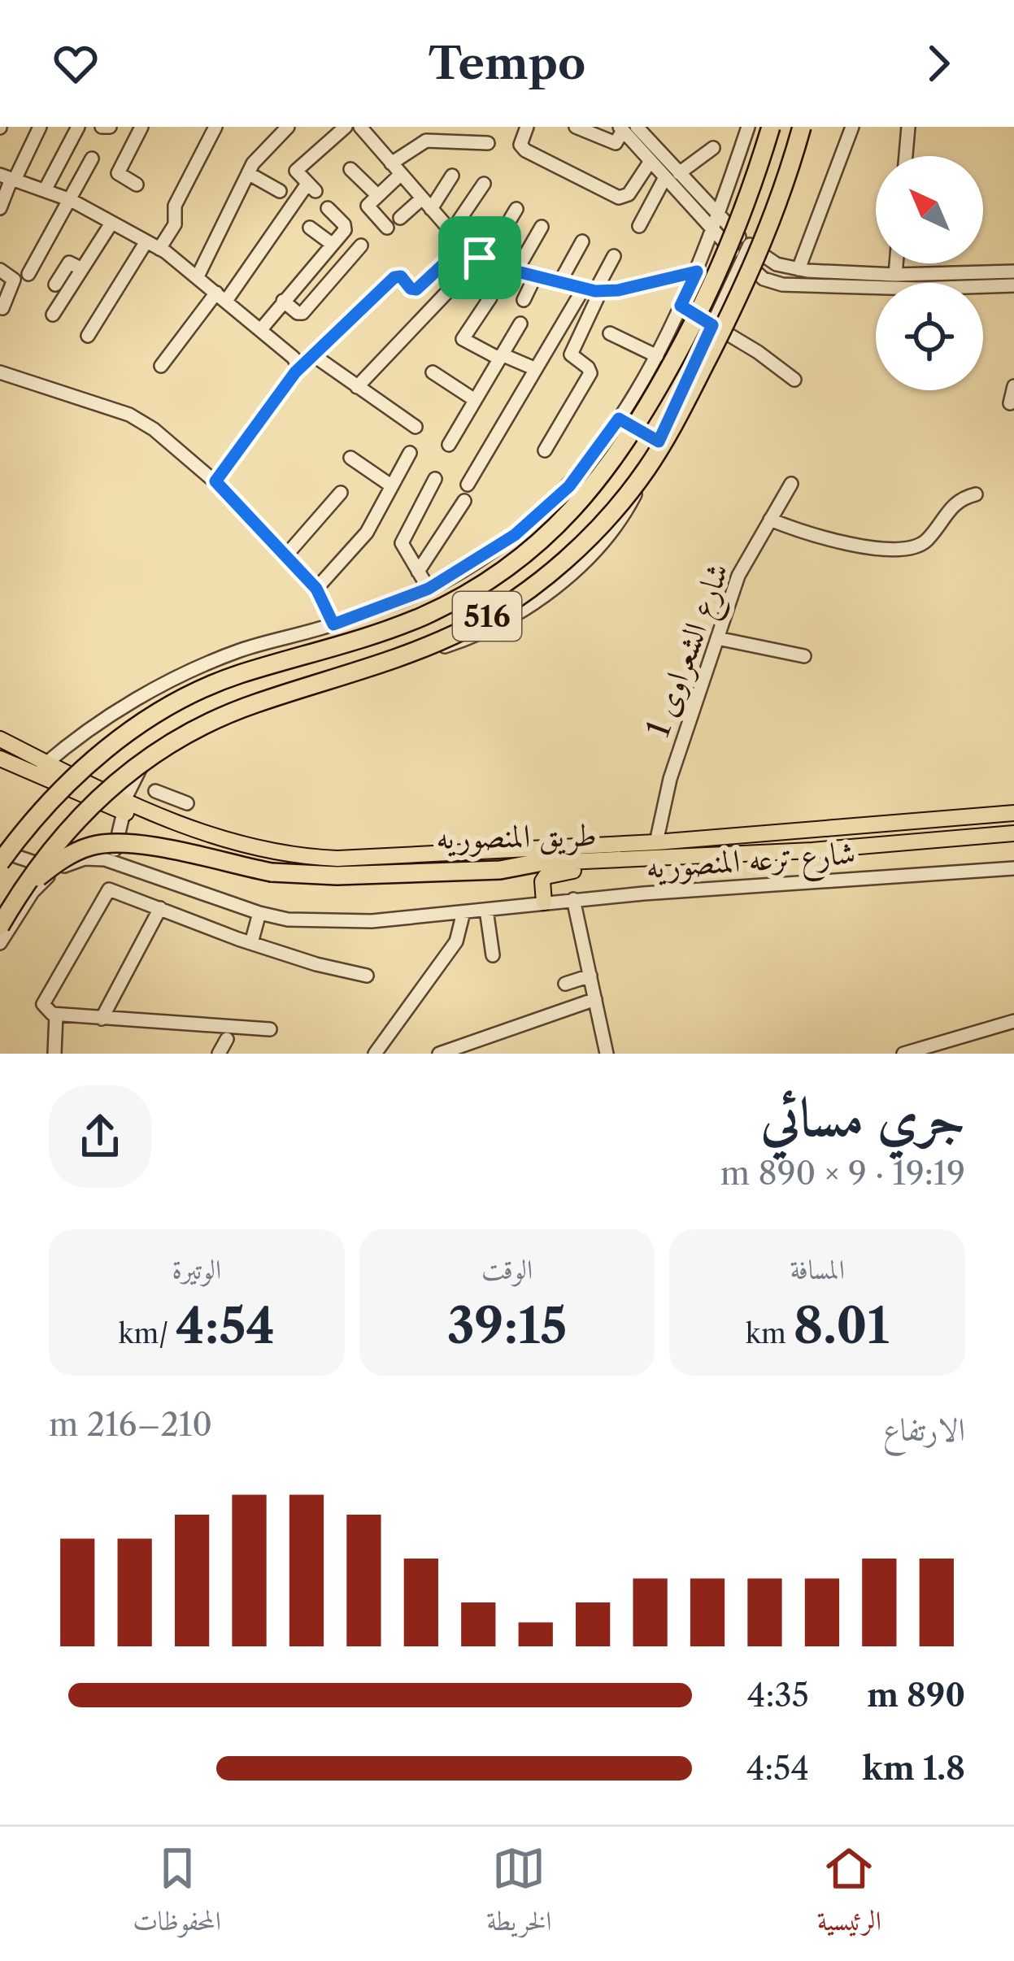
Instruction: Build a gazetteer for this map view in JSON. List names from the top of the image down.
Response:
{
  "streets": {
    "highway": ["516"],
    "main road": ["طريق المنصوريه"],
    "street": ["شارع الشعراوى 1", "شارع ترعه المنصوريه"]
  },
  "crossings": [
    ["شارع الشعراوى 1", "طريق المنصوريه"]
  ],
  "north": "top left",
  "page": {
    "header": "Tempo",
    "heading": ["جري مسائي", "19:19 · 9 × 890 m"],
    "stats": [
      ["المسافة", "8.01 km"],
      ["الوقت", "39:15"],
      ["الوتيرة", "4:54 /km"]
    ],
    "chart": ["الارتفاع", "210–216 m"],
    "list": [
      {
        "name": "890 m",
        "note": "4:35"
      },
      {
        "name": "1.8 km",
        "note": "4:54"
      }
    ],
    "tabs": ["الرئيسية", "الخريطة", "المحفوظات"]
  }
}
